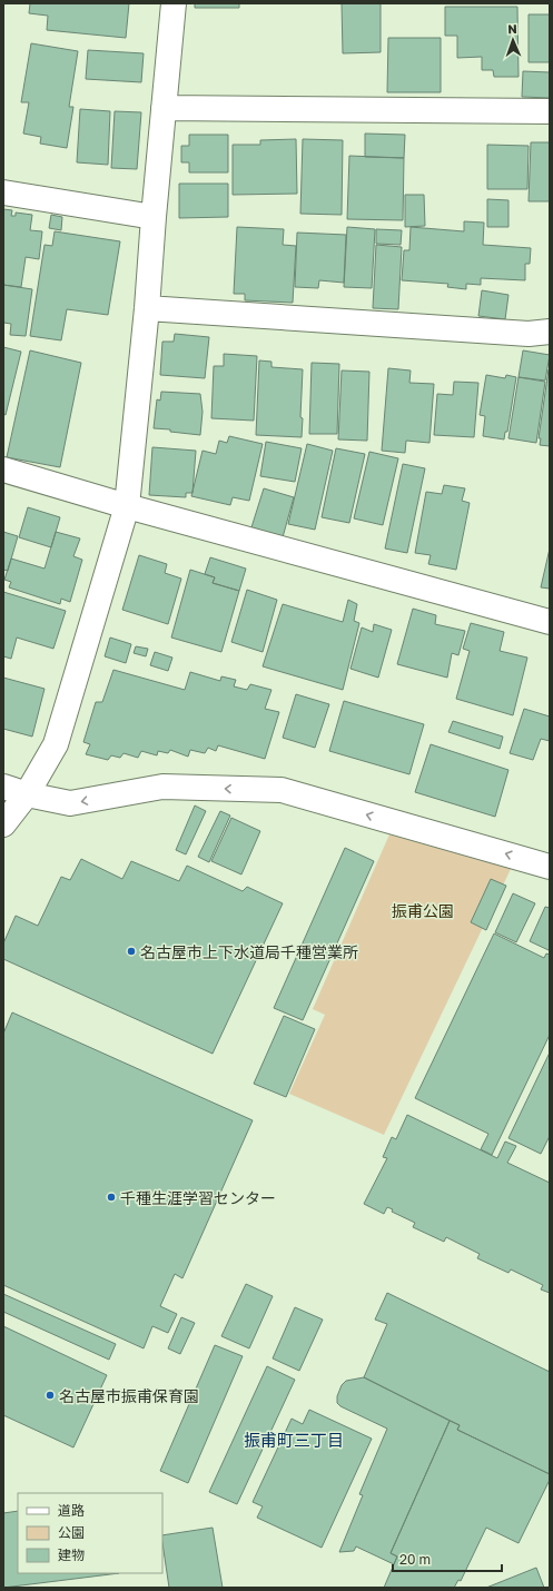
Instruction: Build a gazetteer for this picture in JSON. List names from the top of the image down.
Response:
{
  "districts": ["振甫町三丁目"],
  "parks": ["振甫公園"],
  "places": ["名古屋市上下水道局千種営業所", "千種生涯学習センター", "名古屋市振甫保育園"],
  "legend": ["道路", "公園", "建物"],
  "scale_bar": "20 m",
  "north": "top"
}
